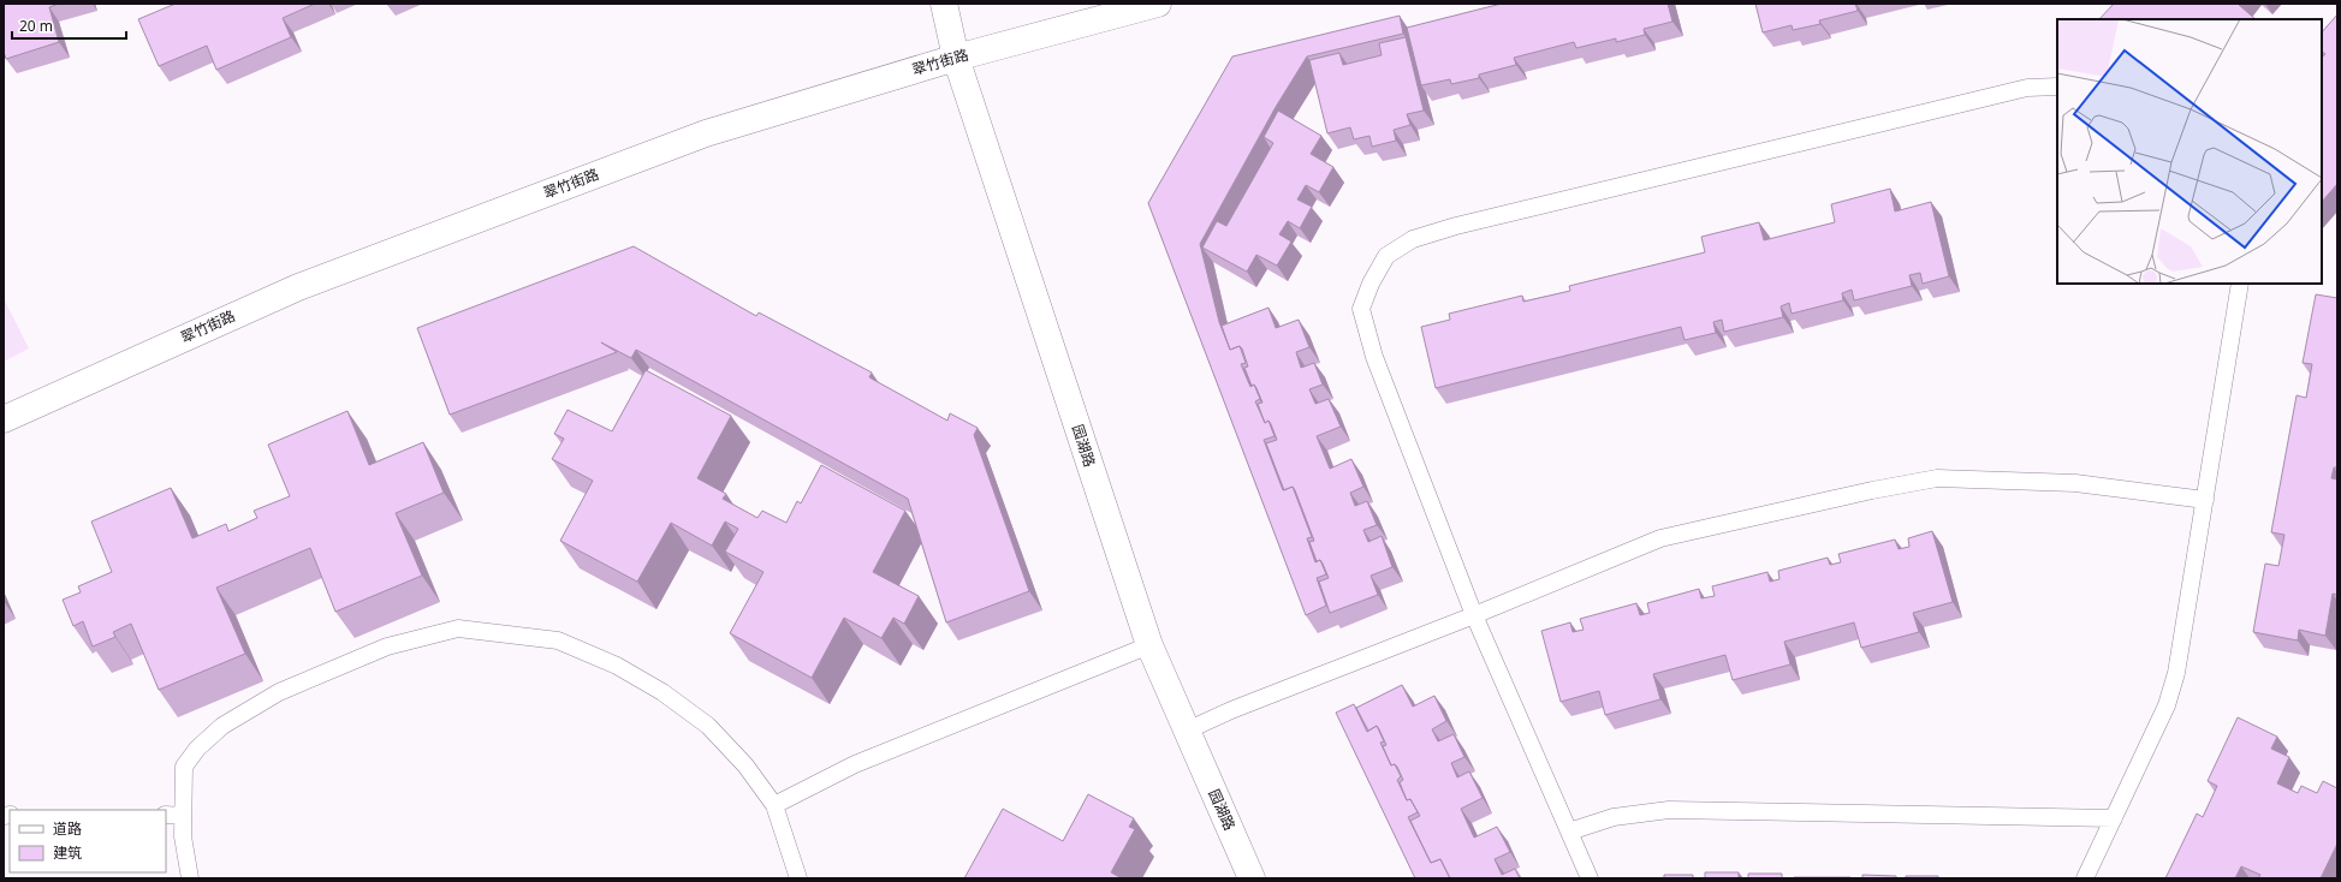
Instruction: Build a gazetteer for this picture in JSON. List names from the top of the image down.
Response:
{
  "streets": {
    "street": ["翠竹街路", "园湖路"]
  },
  "crossings": [
    ["翠竹街路", "园湖路"]
  ],
  "legend": ["道路", "建筑"],
  "scale_bar": "20 m"
}
